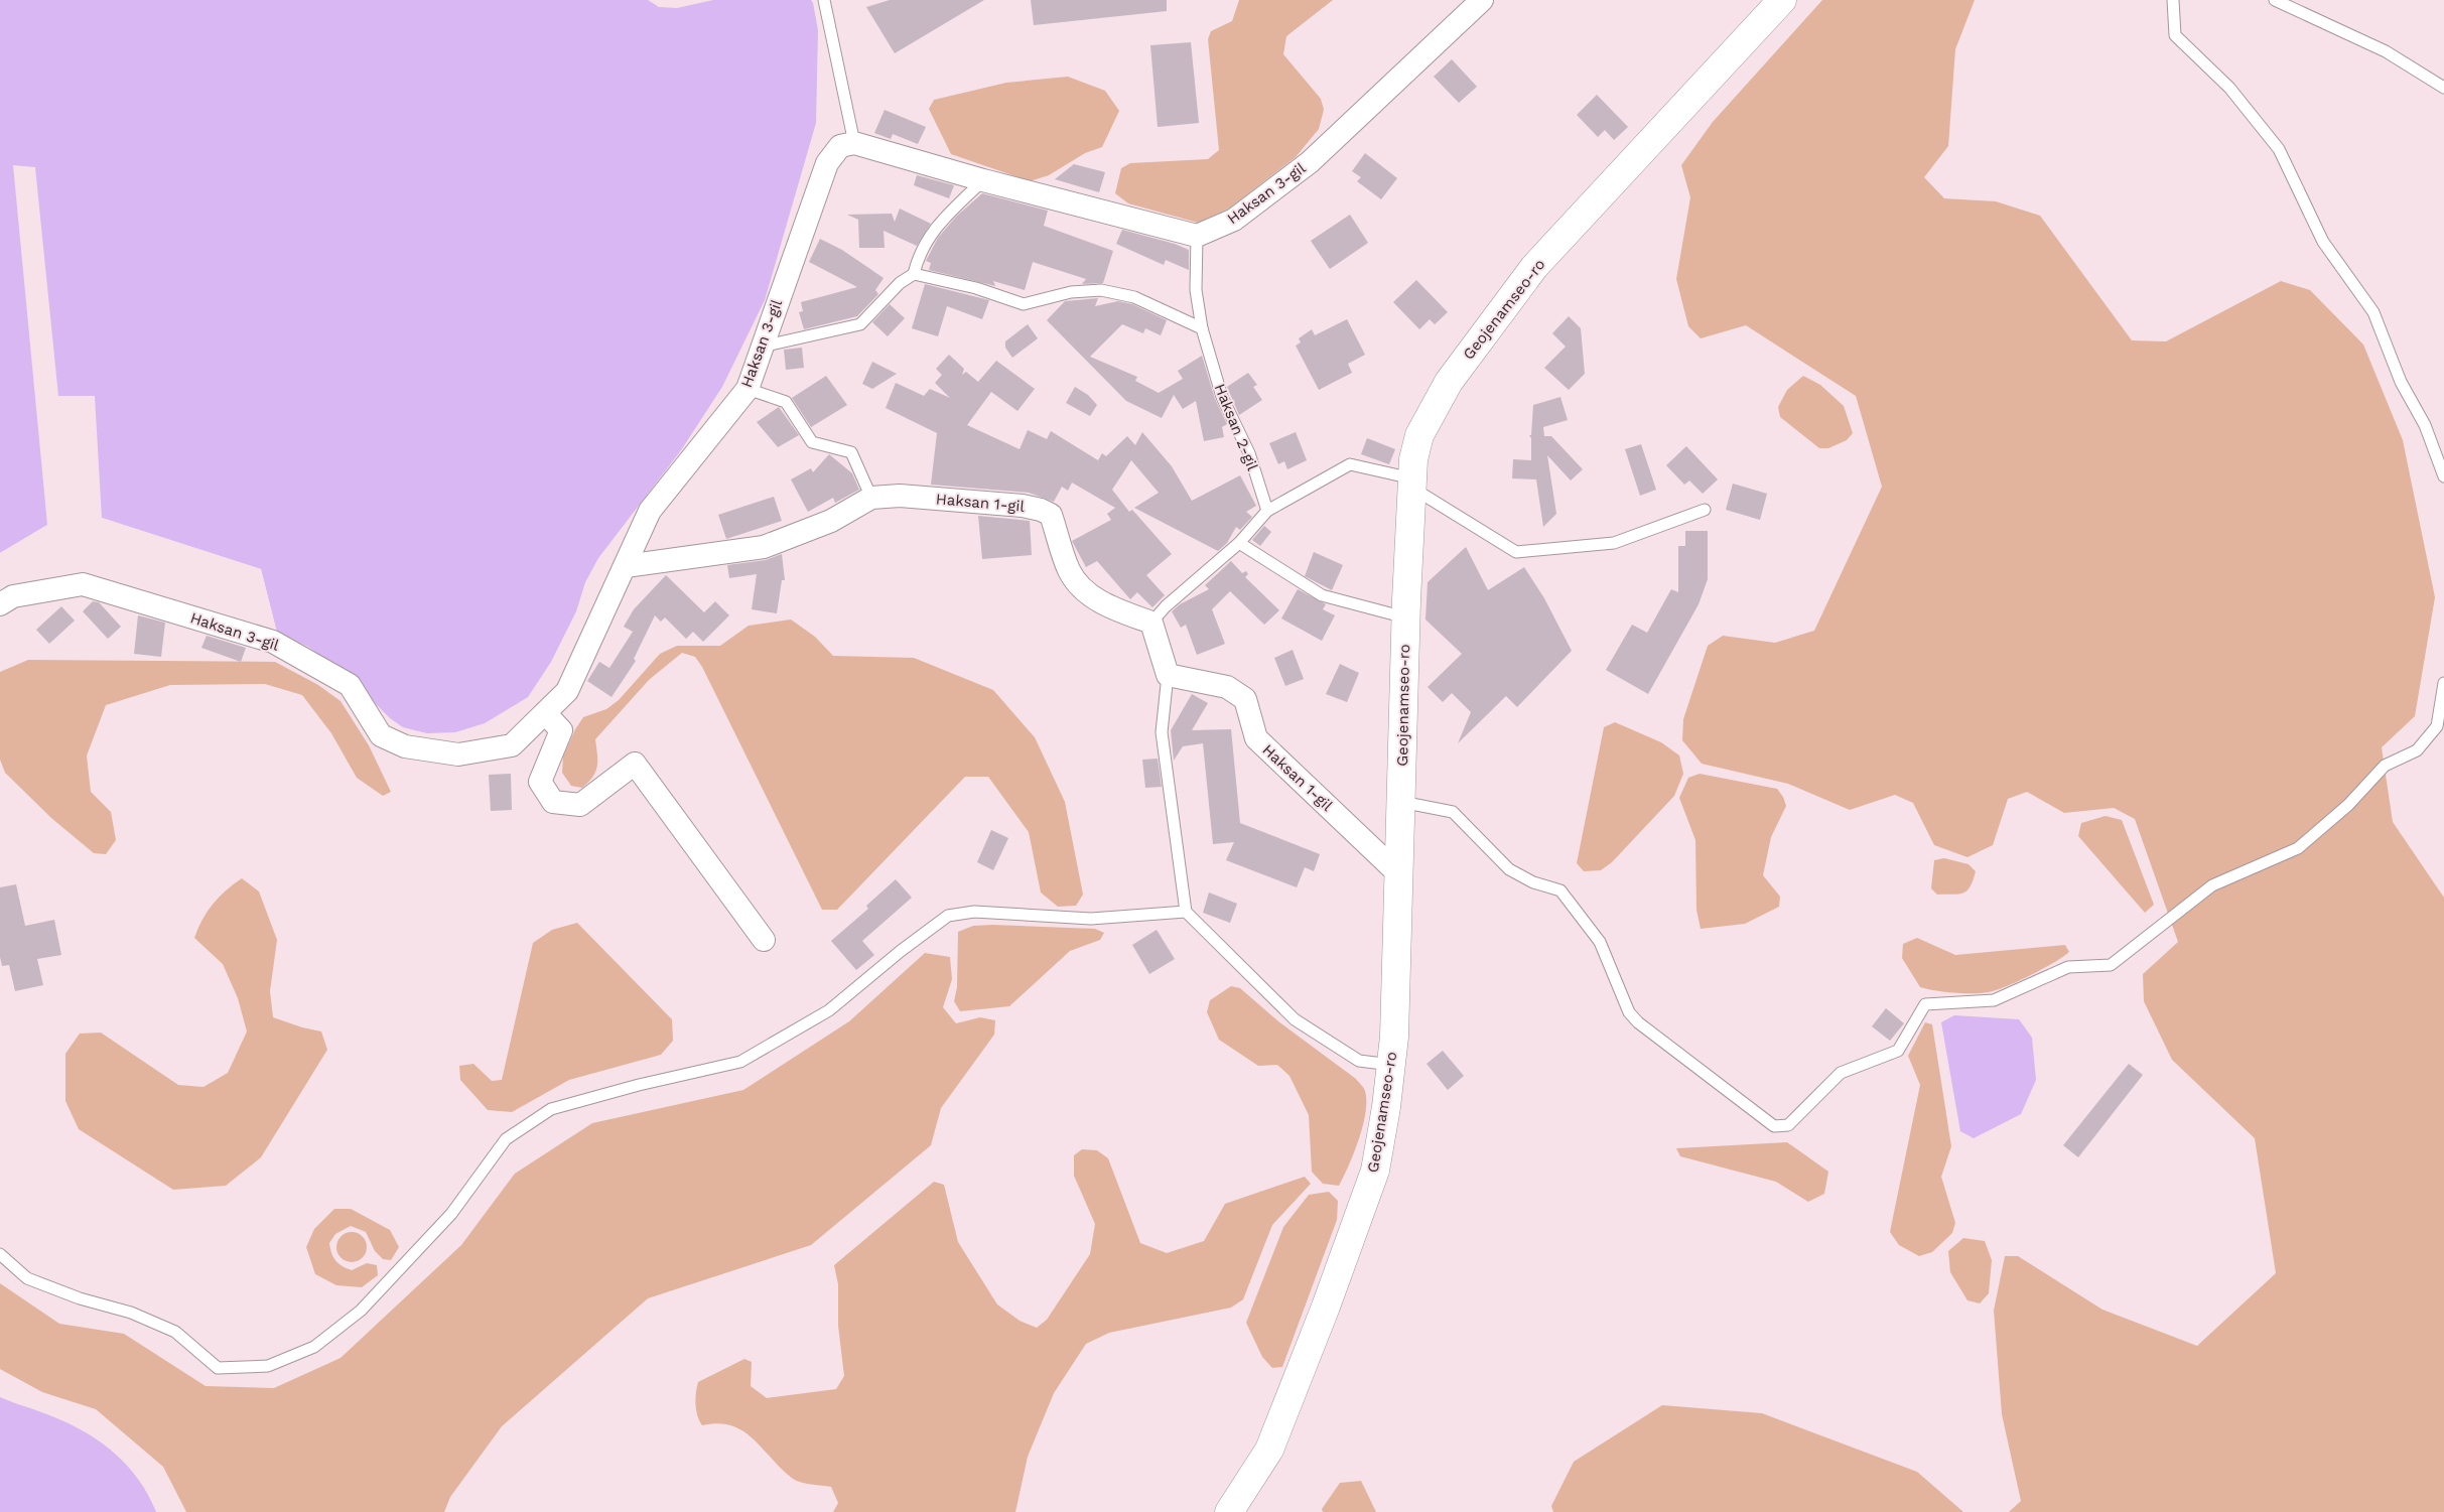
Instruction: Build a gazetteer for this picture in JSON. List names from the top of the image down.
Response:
{
  "streets": {
    "main road": ["Geojenamseo-ro"],
    "street": ["Haksan 3-gil", "Haksan 1-gil"],
    "lane": ["Haksan 2-gil"]
  },
  "crossings": [
    ["Haksan 3-gil", "Haksan 2-gil"],
    ["Haksan 3-gil", "Haksan 1-gil"],
    ["Geojenamseo-ro", "Haksan 1-gil"]
  ]
}
